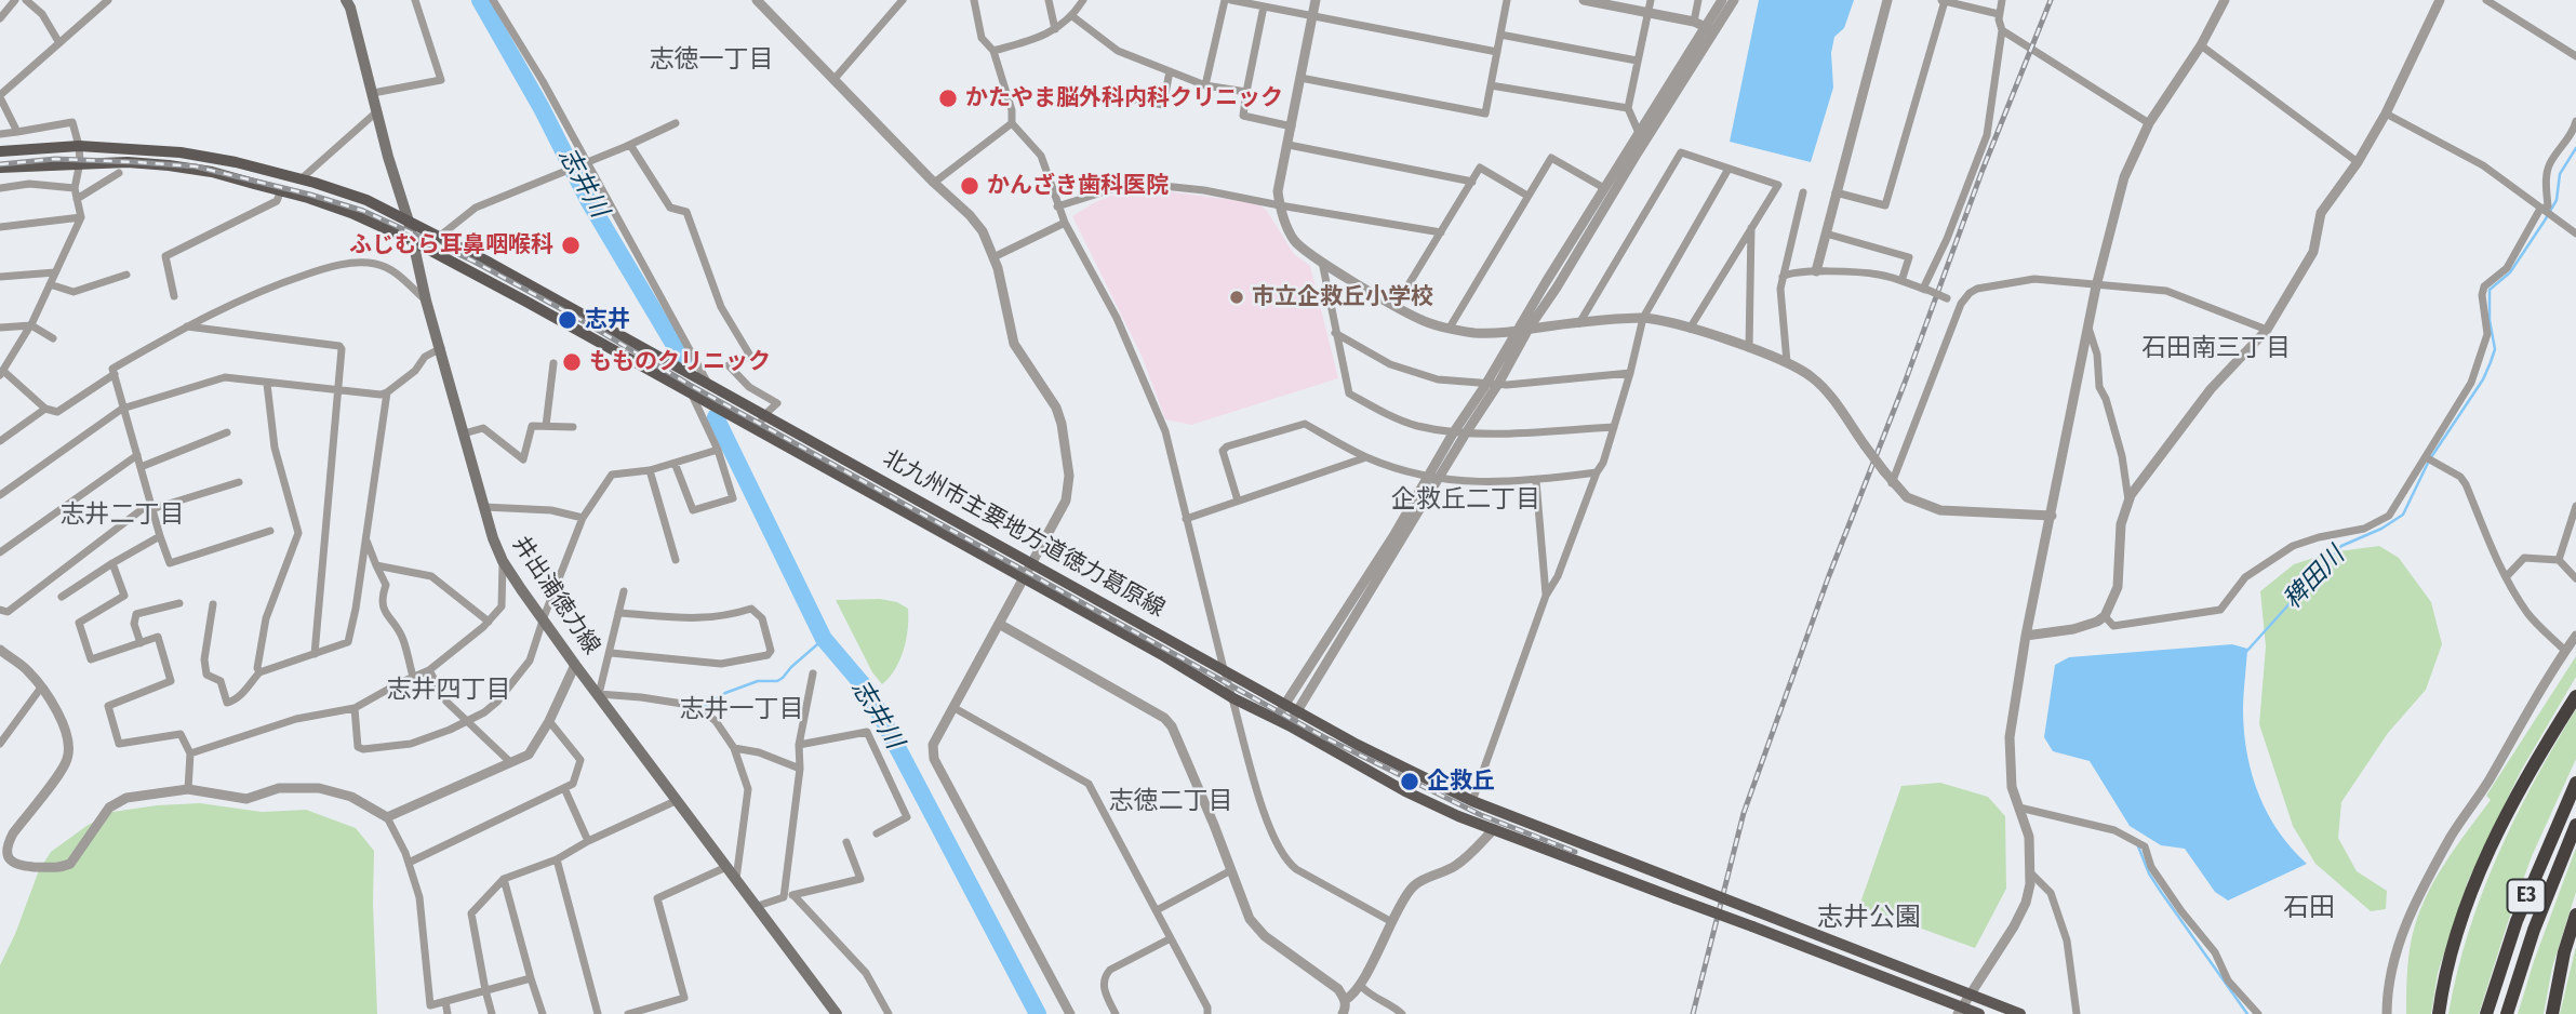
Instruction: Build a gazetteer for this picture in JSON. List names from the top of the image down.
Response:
{
  "streets": {
    "highway": ["E3"],
    "main road": ["北九州市主要地方道徳力葛原線", "井出浦徳力線"]
  },
  "crossings": [
    ["北九州市主要地方道徳力葛原線", "井出浦徳力線"]
  ],
  "districts": [
    "志徳一丁目",
    "石田南三丁目",
    "企救丘二丁目",
    "志井二丁目",
    "志井四丁目",
    "志井一丁目",
    "志徳二丁目",
    "石田",
    "志井公園"
  ],
  "water": ["志井川", "稗田川"],
  "places": [
    "かたやま脳外科内科クリニック",
    "かんざき歯科医院",
    "ふじむら耳鼻咽喉科",
    "市立企救丘小学校",
    "志井",
    "もものクリニック",
    "企救丘"
  ]
}
